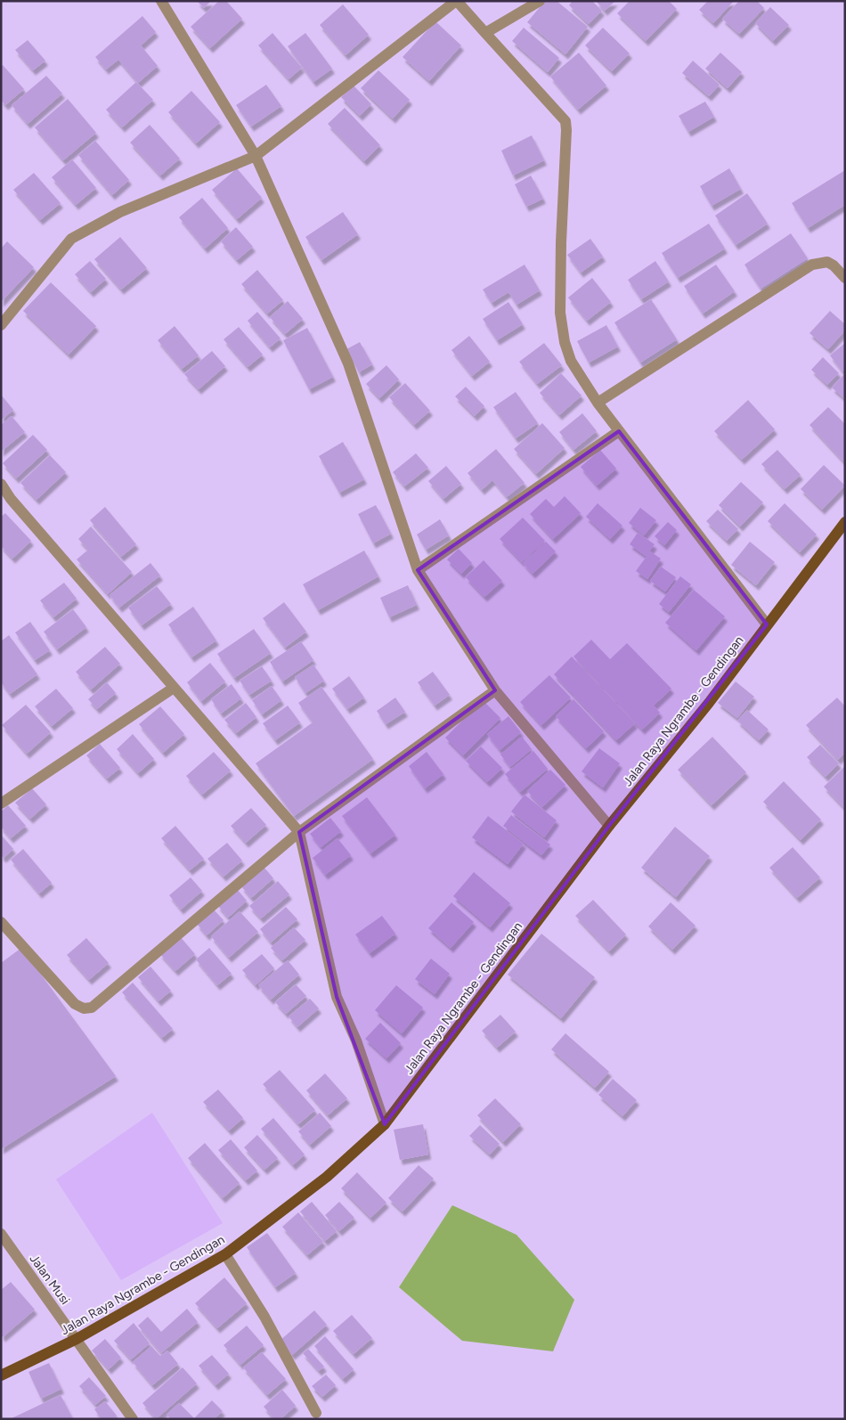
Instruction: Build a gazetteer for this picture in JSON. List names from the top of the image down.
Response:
{
  "streets": {
    "main road": ["Jalan Raya Ngrambe - Gendingan"],
    "street": ["Jalan Musi"]
  },
  "crossings": [
    ["Jalan Raya Ngrambe - Gendingan", "Jalan Musi"]
  ]
}
